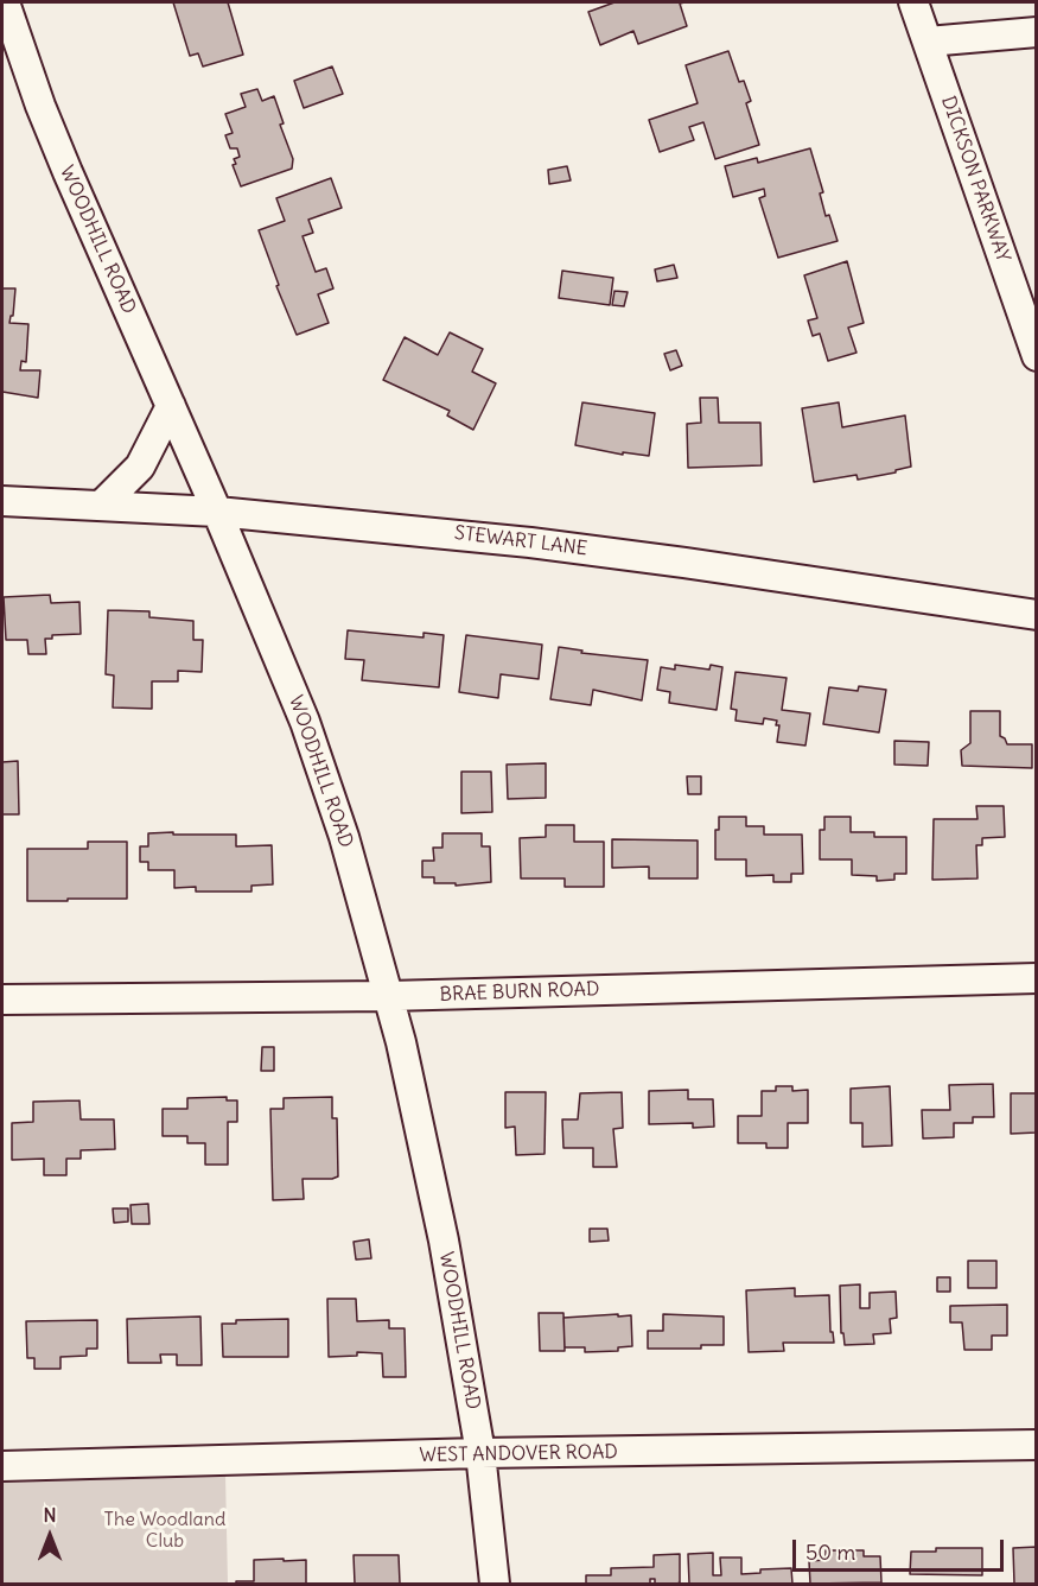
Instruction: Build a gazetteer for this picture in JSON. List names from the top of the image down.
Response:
{
  "streets": {
    "street": [
      "DICKSON PARKWAY",
      "WOODHILL ROAD",
      "STEWART LANE",
      "BRAE BURN ROAD",
      "WEST ANDOVER ROAD"
    ]
  },
  "crossings": [
    ["WOODHILL ROAD", "STEWART LANE"],
    ["WOODHILL ROAD", "BRAE BURN ROAD"],
    ["WOODHILL ROAD", "WEST ANDOVER ROAD"]
  ],
  "parks": ["The Woodland Club"],
  "scale_bar": "50 m",
  "north": "top"
}
